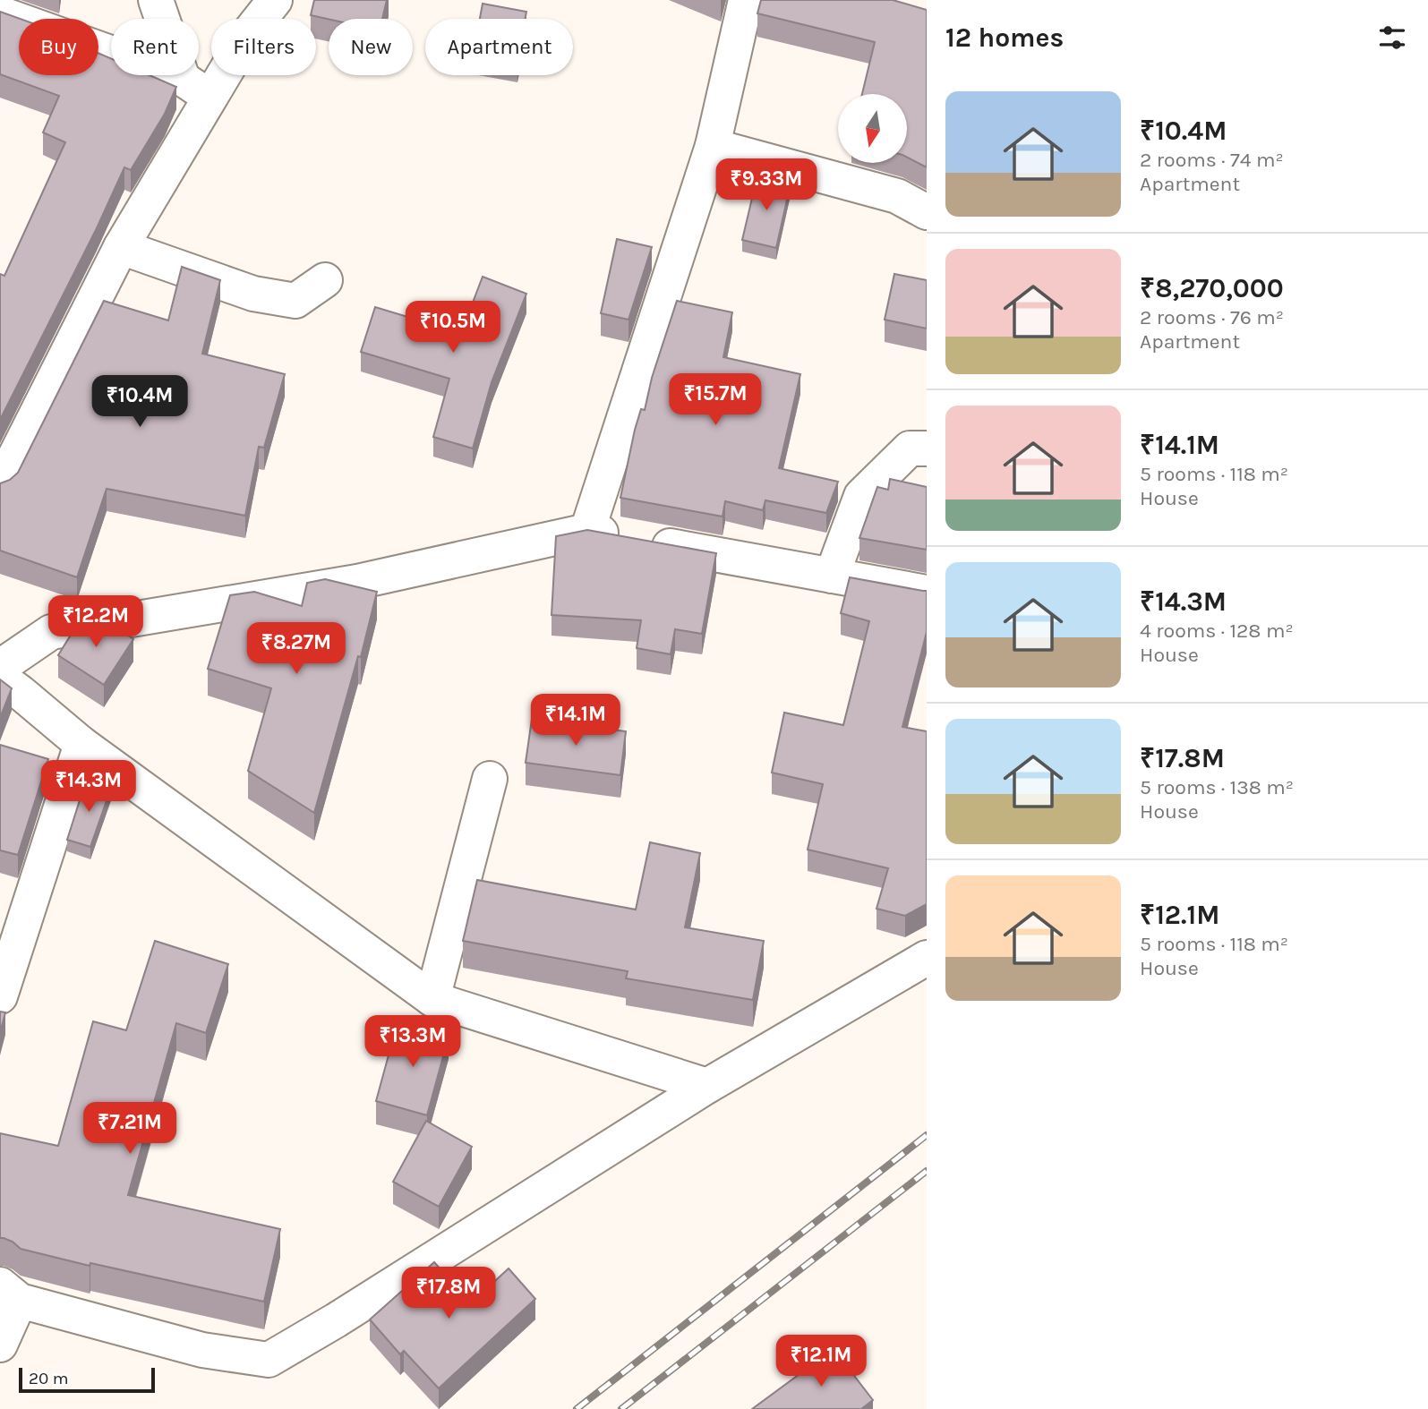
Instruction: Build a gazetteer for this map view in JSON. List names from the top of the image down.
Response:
{
  "scale_bar": "20 m",
  "north": "bottom",
  "page": {
    "heading": "12 homes",
    "chip": [
      "Buy",
      "Rent",
      "Filters",
      "New",
      "Apartment"
    ],
    "list": [
      {
        "name": "₹10.4M",
        "note": "2 rooms · 74 m² · Apartment"
      },
      {
        "name": "₹8,270,000",
        "note": "2 rooms · 76 m² · Apartment"
      },
      {
        "name": "₹14.1M",
        "note": "5 rooms · 118 m² · House"
      },
      {
        "name": "₹14.3M",
        "note": "4 rooms · 128 m² · House"
      },
      {
        "name": "₹17.8M",
        "note": "5 rooms · 138 m² · House"
      },
      {
        "name": "₹12.1M",
        "note": "5 rooms · 118 m² · House"
      }
    ],
    "price": [
      "₹9.33M",
      "₹10.5M",
      "₹15.7M",
      "₹10.4M",
      "₹12.2M",
      "₹8.27M",
      "₹14.1M",
      "₹14.3M",
      "₹13.3M",
      "₹7.21M",
      "₹17.8M",
      "₹12.1M"
    ],
    "scale": "20 m"
  }
}
